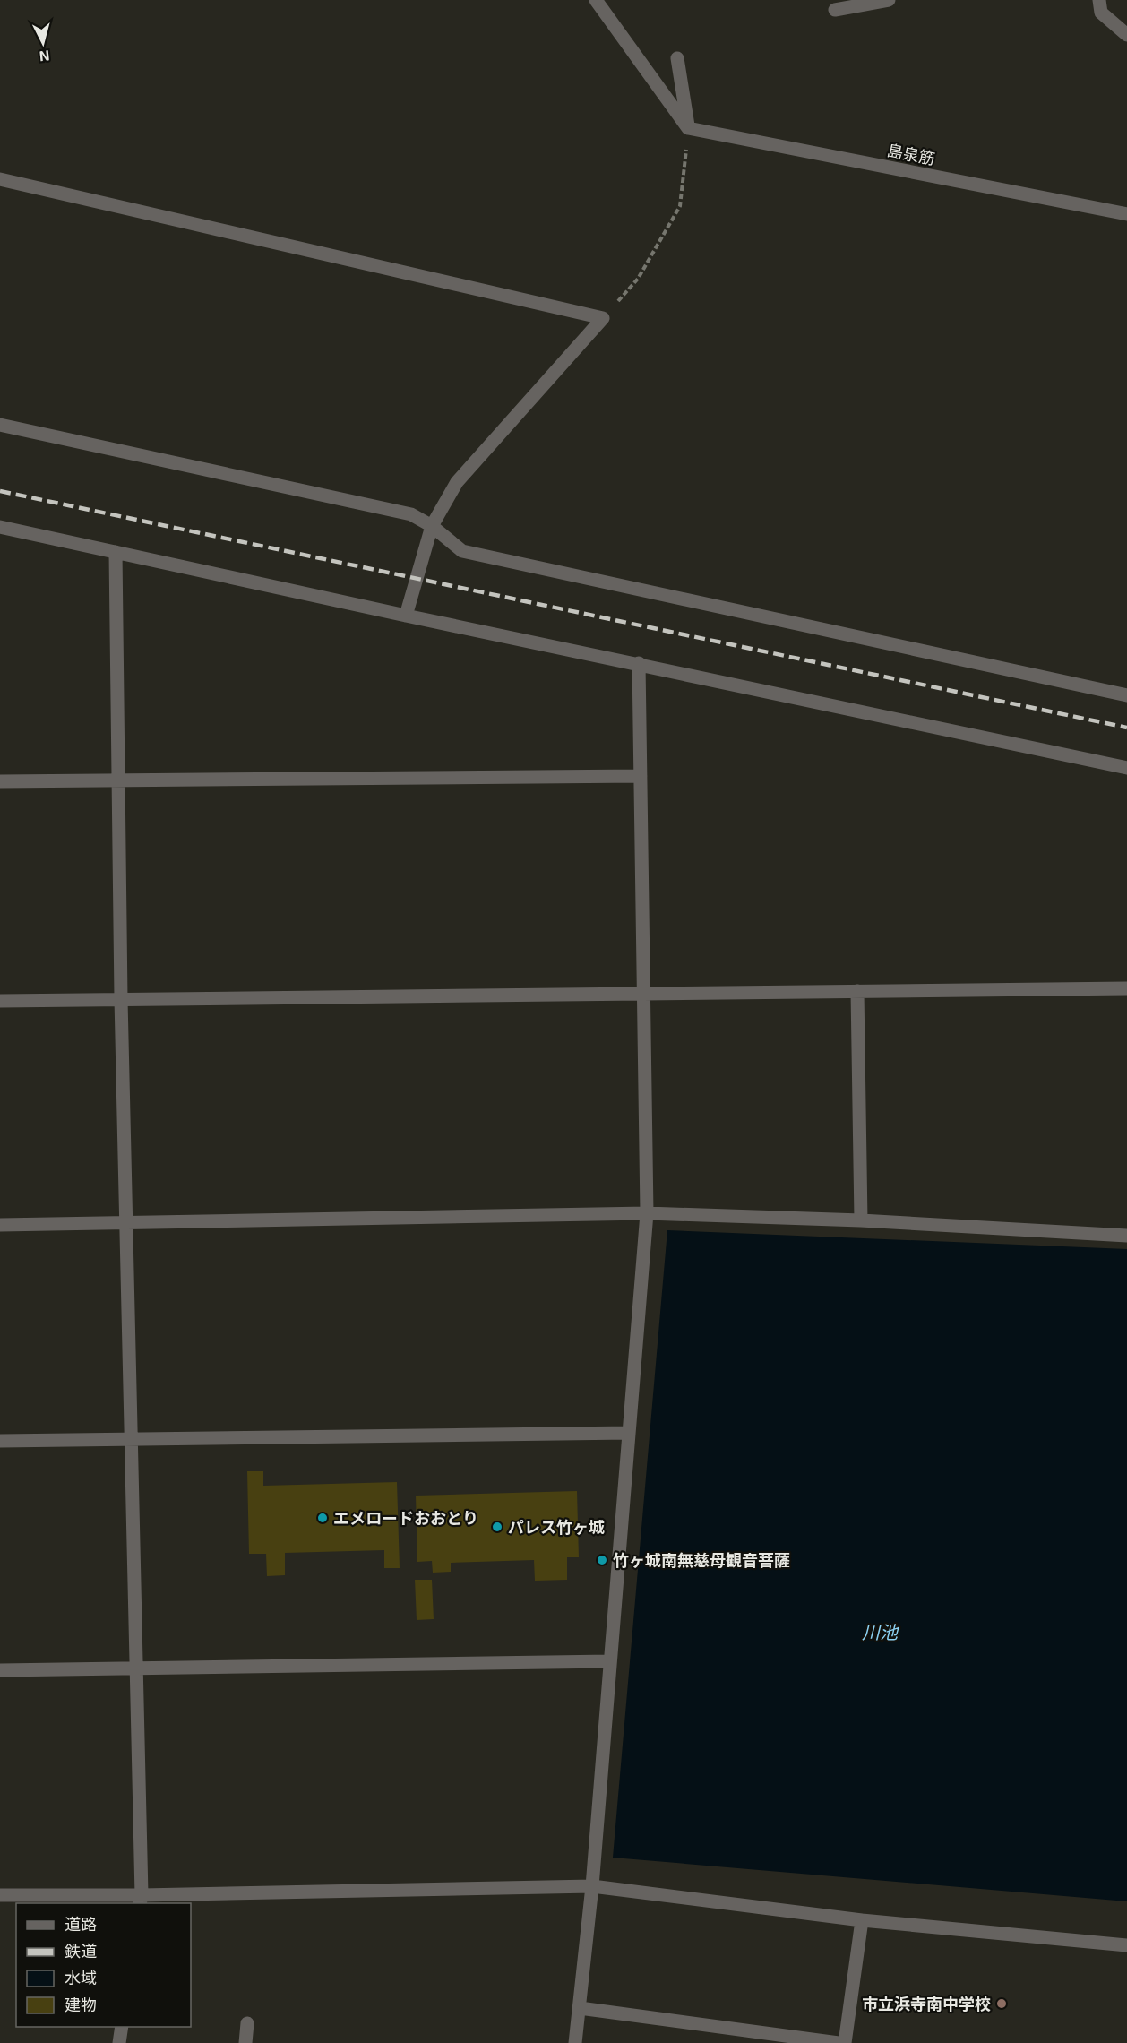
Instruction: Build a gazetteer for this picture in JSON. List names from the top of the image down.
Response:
{
  "streets": {
    "street": ["島泉筋"]
  },
  "water": ["川池"],
  "places": [
    "エメロードおおとり",
    "パレス竹ヶ城",
    "竹ヶ城南無慈母観音菩薩",
    "市立浜寺南中学校"
  ],
  "legend": [
    "道路",
    "鉄道",
    "水域",
    "建物"
  ],
  "north": "bottom"
}
